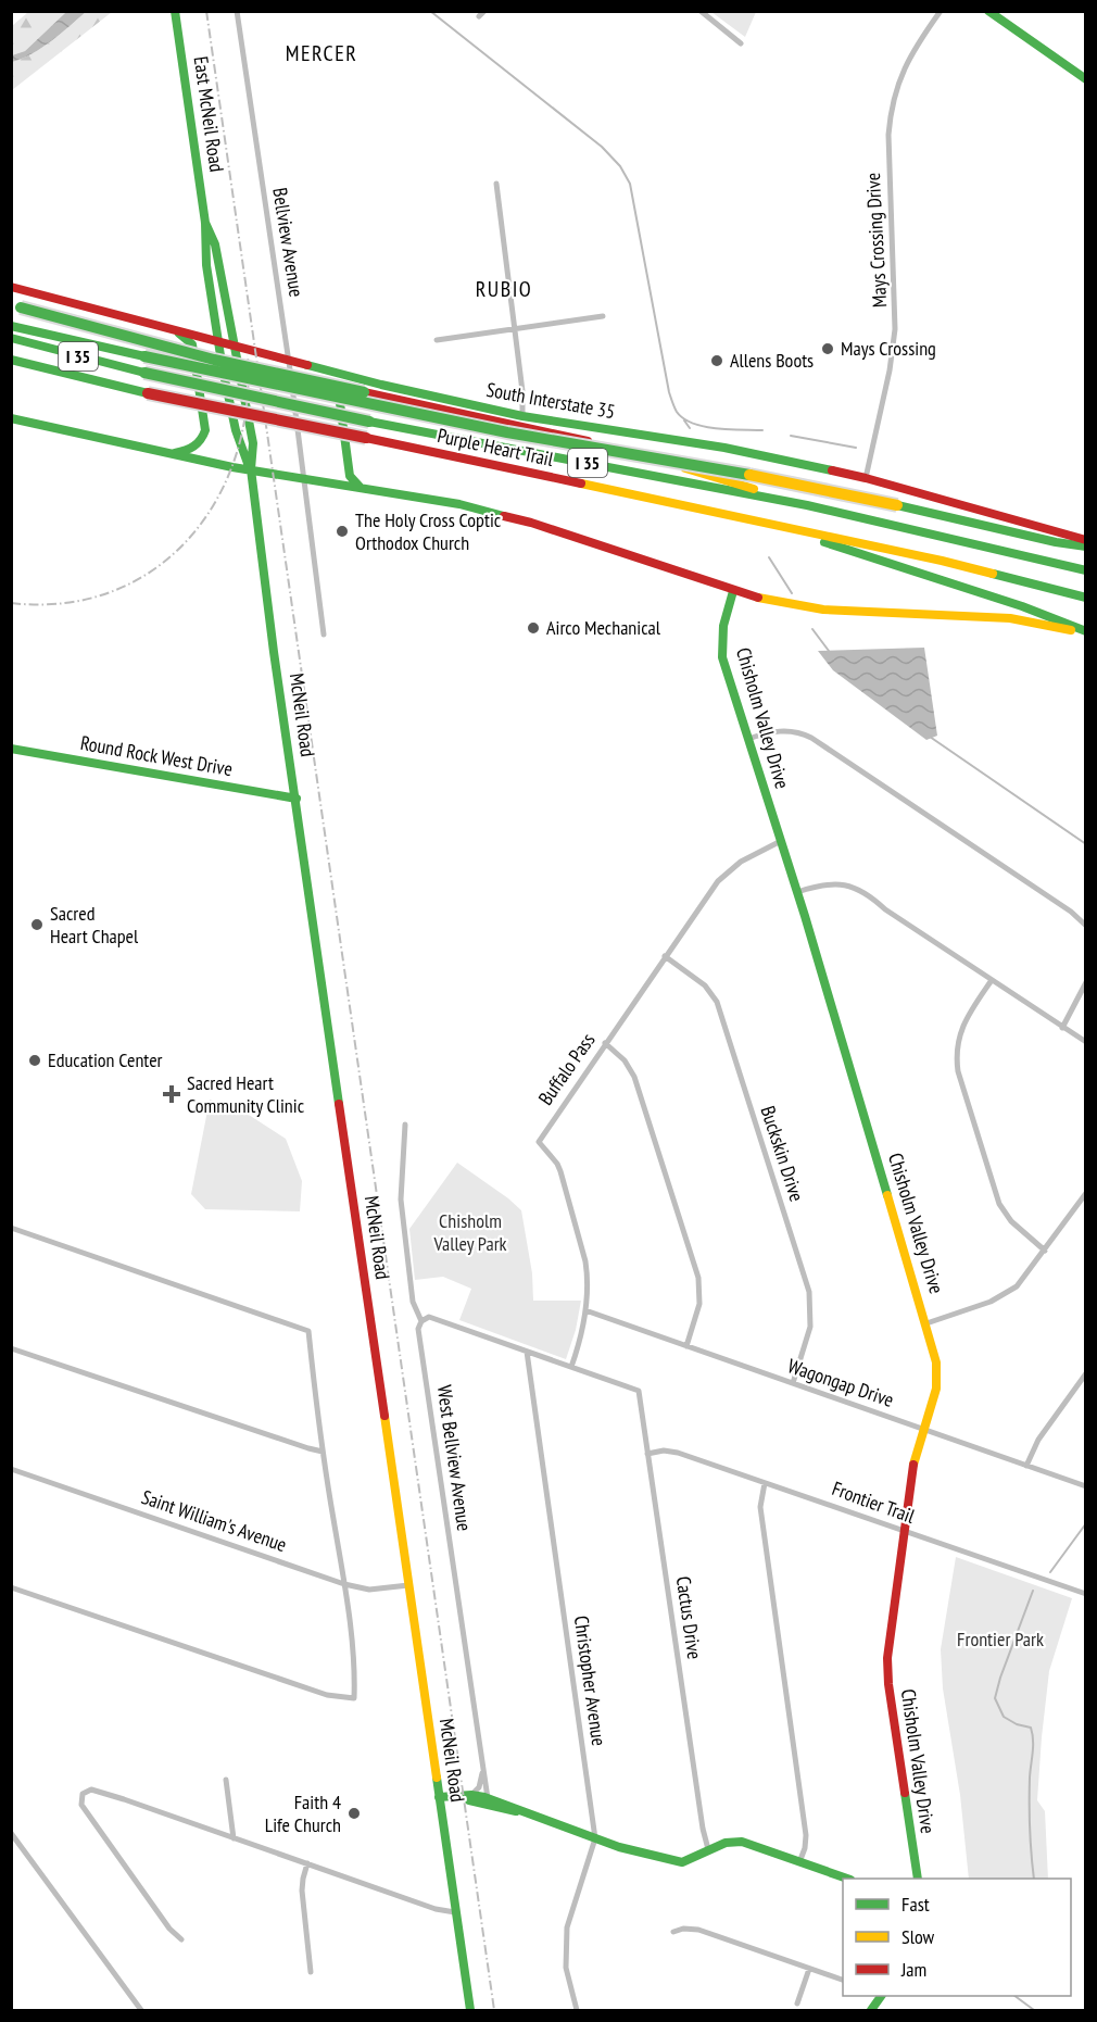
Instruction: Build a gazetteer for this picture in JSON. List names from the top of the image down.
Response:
{
  "streets": {
    "main road": [
      "East McNeil Road",
      "I 35",
      "South Interstate 35",
      "Purple Heart Trail",
      "McNeil Road",
      "Chisholm Valley Drive",
      "Round Rock West Drive"
    ],
    "street": [
      "Mays Crossing Drive",
      "Bellview Avenue",
      "Buffalo Pass",
      "Buckskin Drive",
      "Wagongap Drive",
      "West Bellview Avenue",
      "Frontier Trail",
      "Saint William's Avenue",
      "Cactus Drive",
      "Christopher Avenue"
    ]
  },
  "crossings": [
    ["East McNeil Road", "South Interstate 35"],
    ["East McNeil Road", "McNeil Road"],
    ["Mays Crossing Drive", "South Interstate 35"],
    ["Bellview Avenue", "South Interstate 35"],
    ["South Interstate 35", "McNeil Road"],
    ["McNeil Road", "Round Rock West Drive"],
    ["McNeil Road", "Saint William's Avenue"],
    ["Chisholm Valley Drive", "Buffalo Pass"],
    ["Chisholm Valley Drive", "Wagongap Drive"],
    ["Chisholm Valley Drive", "Frontier Trail"],
    ["Buffalo Pass", "Buckskin Drive"],
    ["Buffalo Pass", "Wagongap Drive"],
    ["Buffalo Pass", "Cactus Drive"],
    ["Buckskin Drive", "Wagongap Drive"],
    ["Frontier Trail", "Cactus Drive"]
  ],
  "districts": ["MERCER", "RUBIO"],
  "parks": ["Chisholm Valley Park", "Frontier Park"],
  "places": {
    "other": [
      "Mays Crossing",
      "Allens Boots",
      "The Holy Cross Coptic Orthodox Church",
      "Airco Mechanical",
      "Sacred Heart Chapel",
      "Education Center",
      "Faith 4 Life Church"
    ],
    "health": ["Sacred Heart Community Clinic"]
  },
  "legend": ["Fast", "Slow", "Jam"]
}
